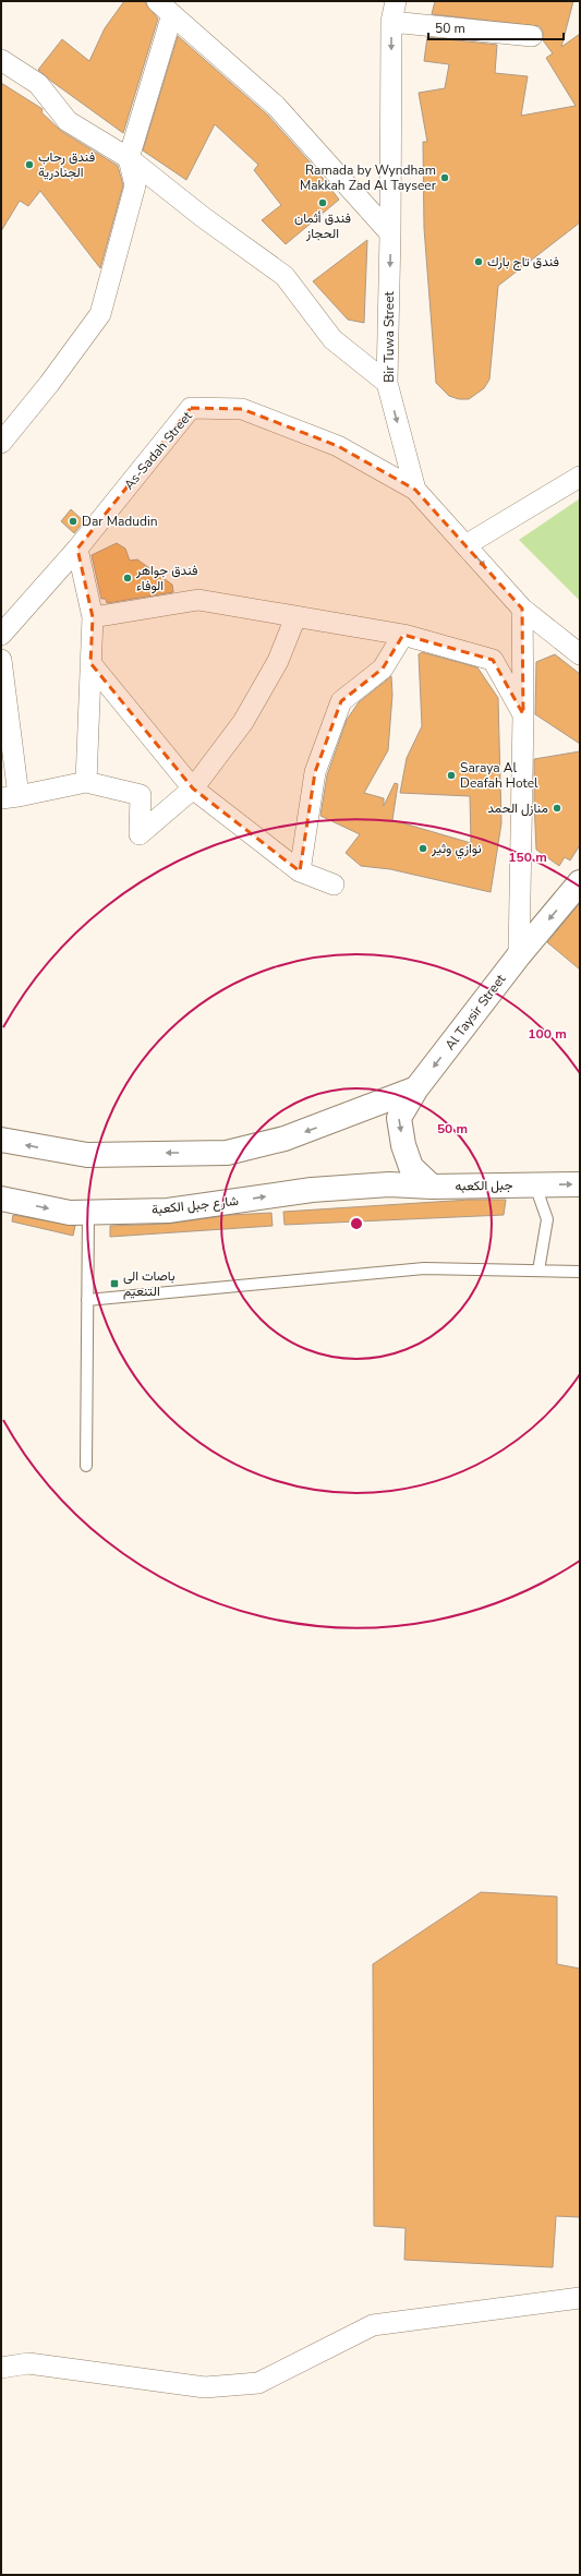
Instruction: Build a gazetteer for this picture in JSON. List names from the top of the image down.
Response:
{
  "streets": {
    "highway": ["Al Taysir Street", "جبل الكعبه", "شارع جبل الكعبة"],
    "street": ["Bir Tuwa Street", "As-Sadah Street"]
  },
  "crossings": [
    ["Bir Tuwa Street", "As-Sadah Street"],
    ["Al Taysir Street", "جبل الكعبه"],
    ["جبل الكعبه", "شارع جبل الكعبة"]
  ],
  "one_way": ["Bir Tuwa Street", "Al Taysir Street"],
  "places": {
    "other": [
      "فندق رحاب الجنادرية",
      "Ramada by Wyndham Makkah Zad Al Tayseer",
      "فندق أثمان الحجاز",
      "فندق تاج بارك",
      "Dar Madudin",
      "فندق جواهر الوفاء",
      "Saraya Al Deafah Hotel",
      "منازل الحمد",
      "نوازي وثير"
    ],
    "transit": ["باصات الى التنعيم"]
  },
  "scale_bar": "50 m",
  "rings": ["150 m", "100 m", "50 m"]
}
